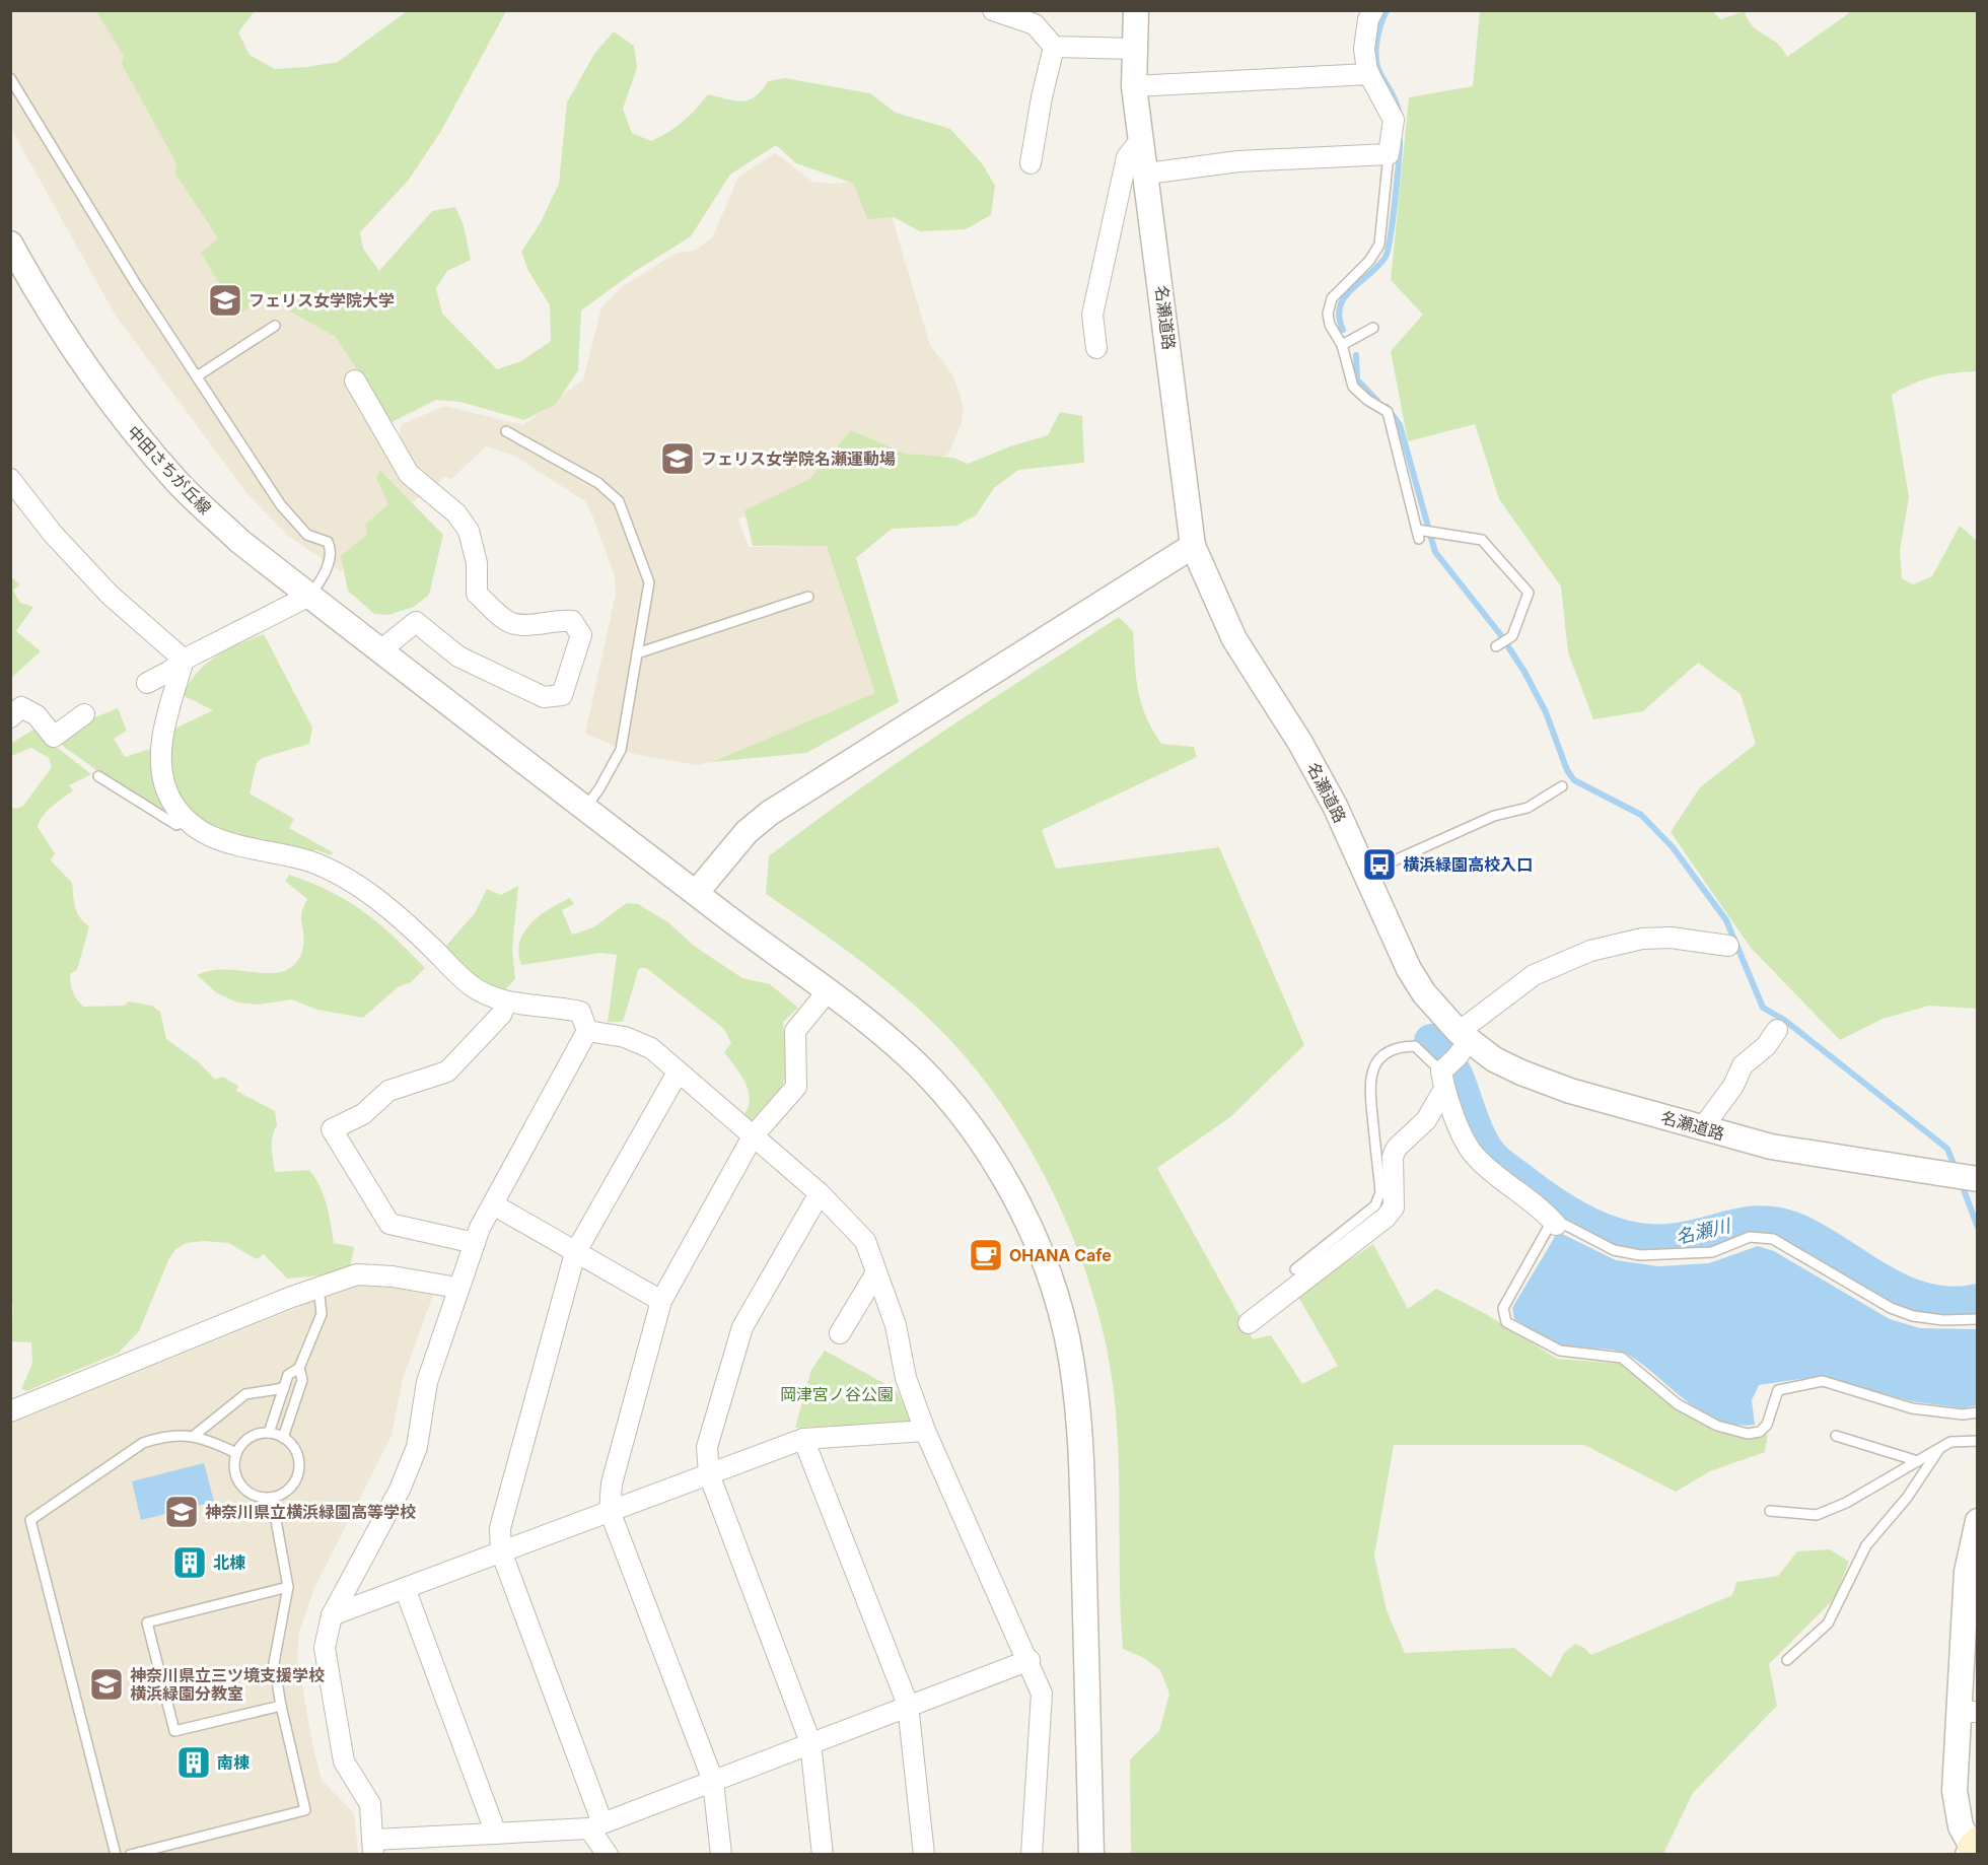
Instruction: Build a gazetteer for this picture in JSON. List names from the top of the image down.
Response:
{
  "streets": {
    "street": ["名瀬道路", "中田さちが丘線"]
  },
  "water": ["名瀬川"],
  "parks": ["岡津宮ノ谷公園"],
  "places": {
    "school or university": [
      "フェリス女学院大学",
      "フェリス女学院名瀬運動場",
      "神奈川県立横浜緑園高等学校",
      "神奈川県立三ツ境支援学校 横浜緑園分教室"
    ],
    "bus stop": ["横浜緑園高校入口"],
    "cafe": ["OHANA Cafe"],
    "building": ["北棟", "南棟"]
  }
}
